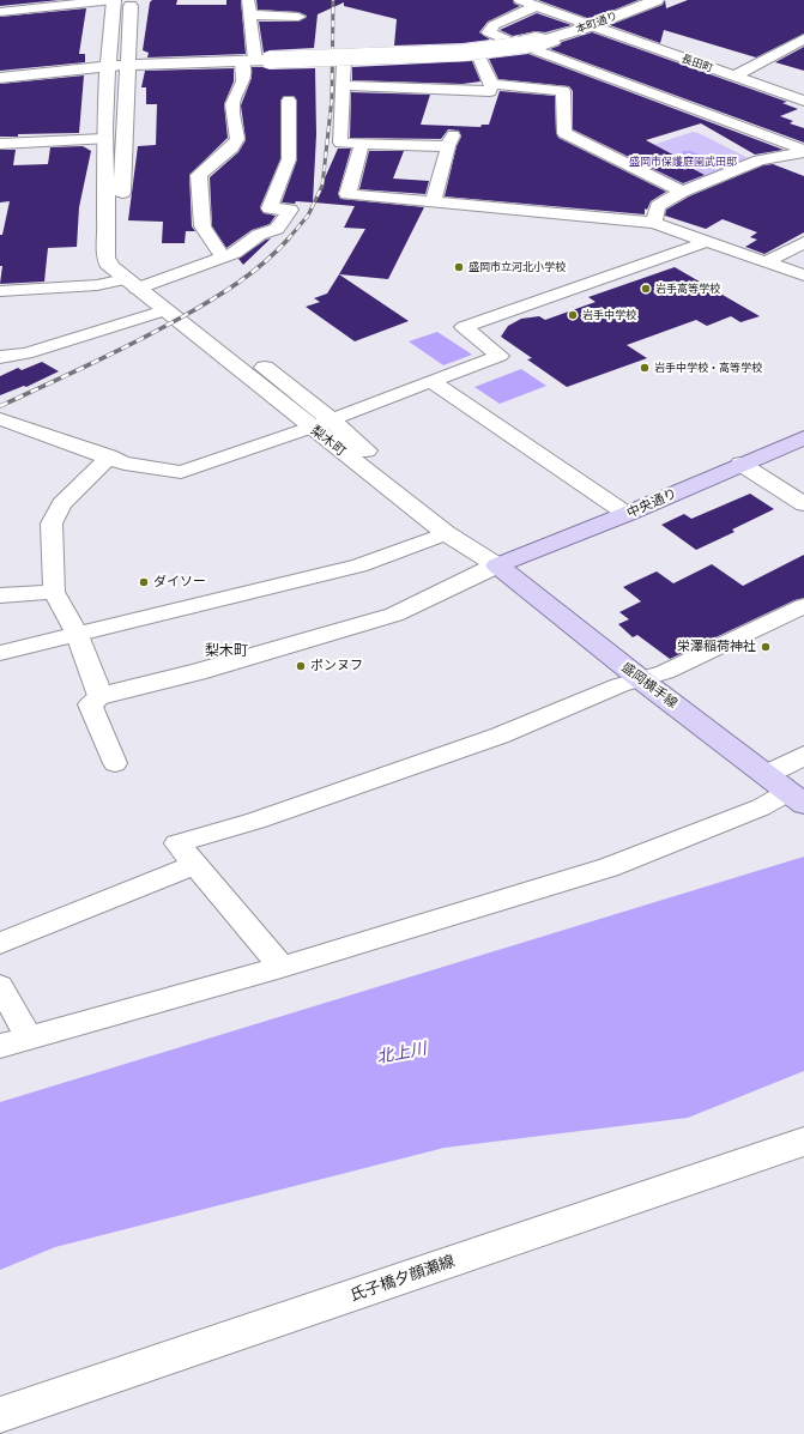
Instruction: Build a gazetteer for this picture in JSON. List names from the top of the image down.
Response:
{
  "streets": {
    "main road": ["中央通り", "盛岡横手線"],
    "street": [
      "本町通り",
      "長田町",
      "梨木町",
      "氏子橋夕顔瀬線"
    ]
  },
  "crossings": [
    ["本町通り", "長田町"],
    ["梨木町", "中央通り"],
    ["梨木町", "盛岡横手線"],
    ["中央通り", "盛岡横手線"]
  ],
  "districts": ["梨木町"],
  "water": ["北上川"],
  "parks": ["盛岡市保護庭園武田邸"],
  "places": [
    "盛岡市立河北小学校",
    "岩手高等学校",
    "岩手中学校",
    "岩手中学校・高等学校",
    "ダイソー",
    "栄澤稲荷神社",
    "ポンヌフ"
  ]
}
